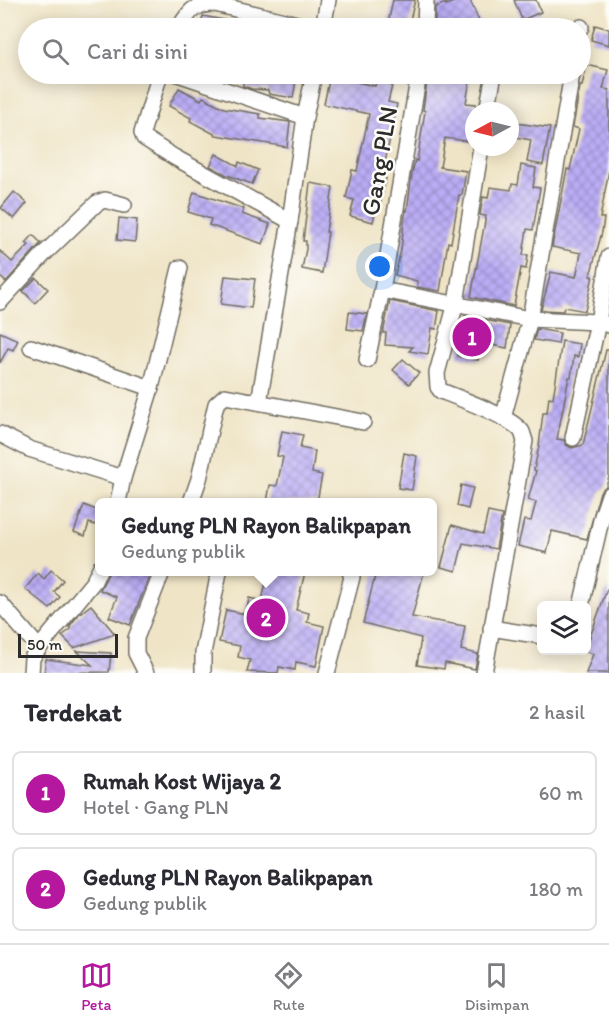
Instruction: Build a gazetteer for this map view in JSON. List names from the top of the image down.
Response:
{
  "streets": {
    "street": ["Gang PLN"]
  },
  "scale_bar": "50 m",
  "north": "left",
  "page": {
    "search": "Cari di sini",
    "pins": ["1", "2"],
    "popup": ["Gedung PLN Rayon Balikpapan", "Gedung publik"],
    "scale": "50 m",
    "heading": ["Terdekat", "2 hasil"],
    "list": [
      {
        "mark": "1",
        "name": "Rumah Kost Wijaya 2",
        "note": "Hotel · Gang PLN",
        "value": "60 m"
      },
      {
        "mark": "2",
        "name": "Gedung PLN Rayon Balikpapan",
        "note": "Gedung publik",
        "value": "180 m"
      }
    ],
    "nav": ["Peta", "Rute", "Disimpan"]
  }
}
